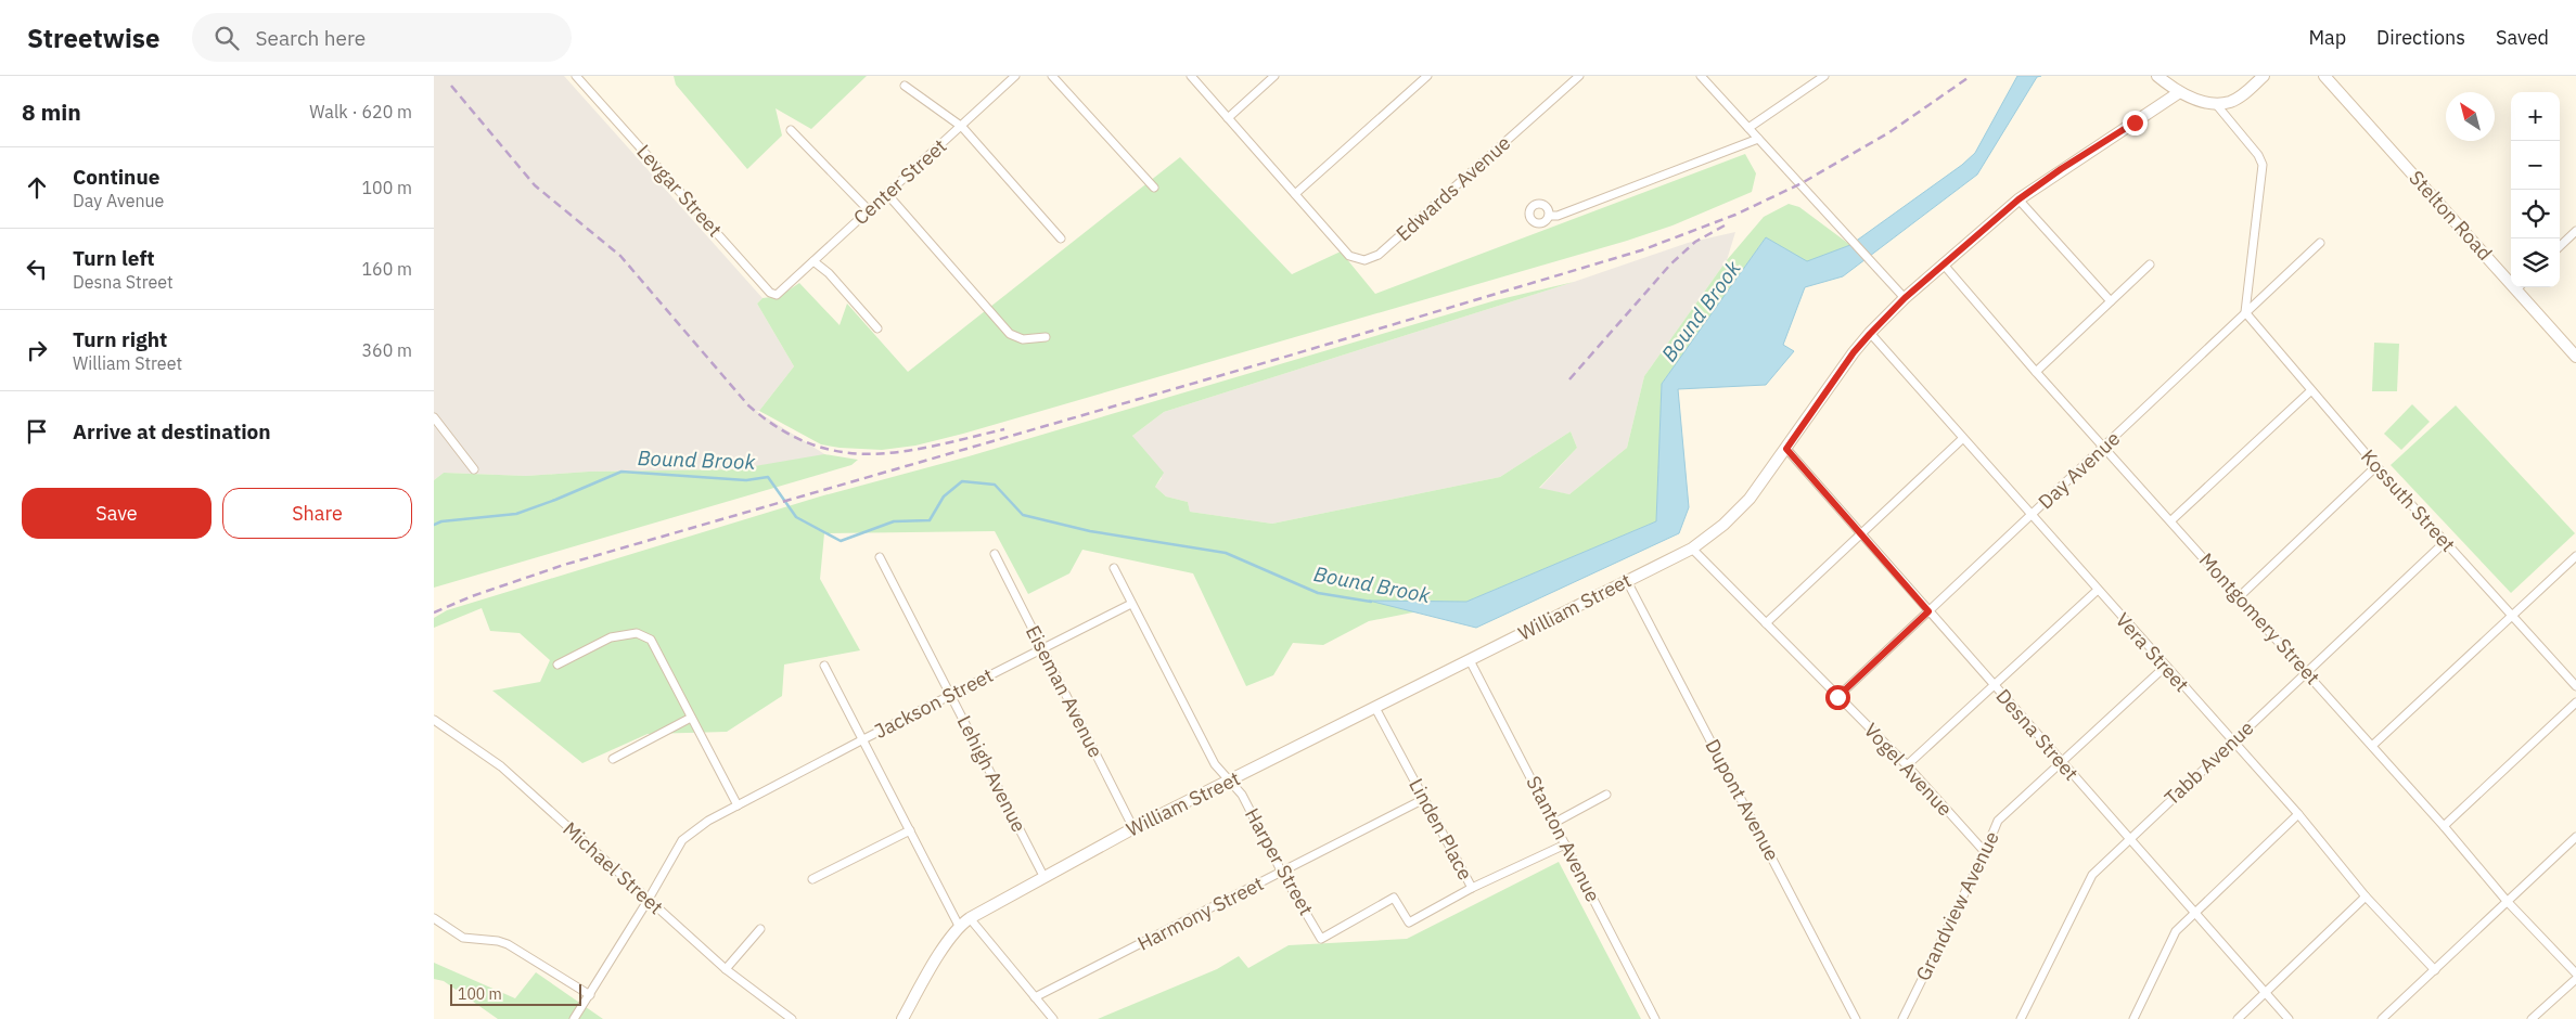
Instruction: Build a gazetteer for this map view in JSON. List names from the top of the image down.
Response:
{
  "streets": {
    "main road": ["Stelton Road", "William Street"],
    "street": [
      "Center Street",
      "Edwards Avenue",
      "Levgar Street",
      "Day Avenue",
      "Kossuth Street",
      "Montgomery Street",
      "Vera Street",
      "Eiseman Avenue",
      "Jackson Street",
      "Desna Street",
      "Tabb Avenue",
      "Vogel Avenue",
      "Lehigh Avenue",
      "Dupont Avenue",
      "Linden Place",
      "Stanton Avenue",
      "Harper Street",
      "Michael Street",
      "Grandview Avenue",
      "Harmony Street"
    ]
  },
  "crossings": [
    ["Center Street", "Levgar Street"],
    ["Day Avenue", "Kossuth Street"],
    ["Day Avenue", "Montgomery Street"],
    ["Day Avenue", "Vera Street"],
    ["Day Avenue", "Desna Street"],
    ["Day Avenue", "Vogel Avenue"],
    ["Kossuth Street", "Tabb Avenue"],
    ["William Street", "Montgomery Street"],
    ["William Street", "Vera Street"],
    ["William Street", "Eiseman Avenue"],
    ["William Street", "Desna Street"],
    ["William Street", "Vogel Avenue"],
    ["William Street", "Lehigh Avenue"],
    ["William Street", "Dupont Avenue"],
    ["William Street", "Linden Place"],
    ["William Street", "Stanton Avenue"],
    ["William Street", "Harper Street"],
    ["Montgomery Street", "Tabb Avenue"],
    ["Vera Street", "Tabb Avenue"],
    ["Vera Street", "Grandview Avenue"],
    ["Eiseman Avenue", "Jackson Street"],
    ["Jackson Street", "Lehigh Avenue"],
    ["Jackson Street", "Harper Street"],
    ["Jackson Street", "Michael Street"],
    ["Desna Street", "Tabb Avenue"],
    ["Desna Street", "Grandview Avenue"],
    ["Vogel Avenue", "Grandview Avenue"],
    ["Linden Place", "Stanton Avenue"],
    ["Linden Place", "Harper Street"],
    ["Linden Place", "Harmony Street"],
    ["Harper Street", "Harmony Street"]
  ],
  "water": ["Bound Brook"],
  "scale_bar": "100 m",
  "north": "top left",
  "page": {
    "header": "Streetwise",
    "search": "Search here",
    "nav": ["Map", "Directions", "Saved"],
    "heading": ["8 min", "Walk · 620 m"],
    "map_buttons": ["+", "−"],
    "list": [
      ["Continue", "Day Avenue", "100 m"],
      ["Turn left", "Desna Street", "160 m"],
      ["Turn right", "William Street", "360 m"],
      "Arrive at destination"
    ],
    "buttons": ["Save", "Share"],
    "scale": "100 m"
  }
}
